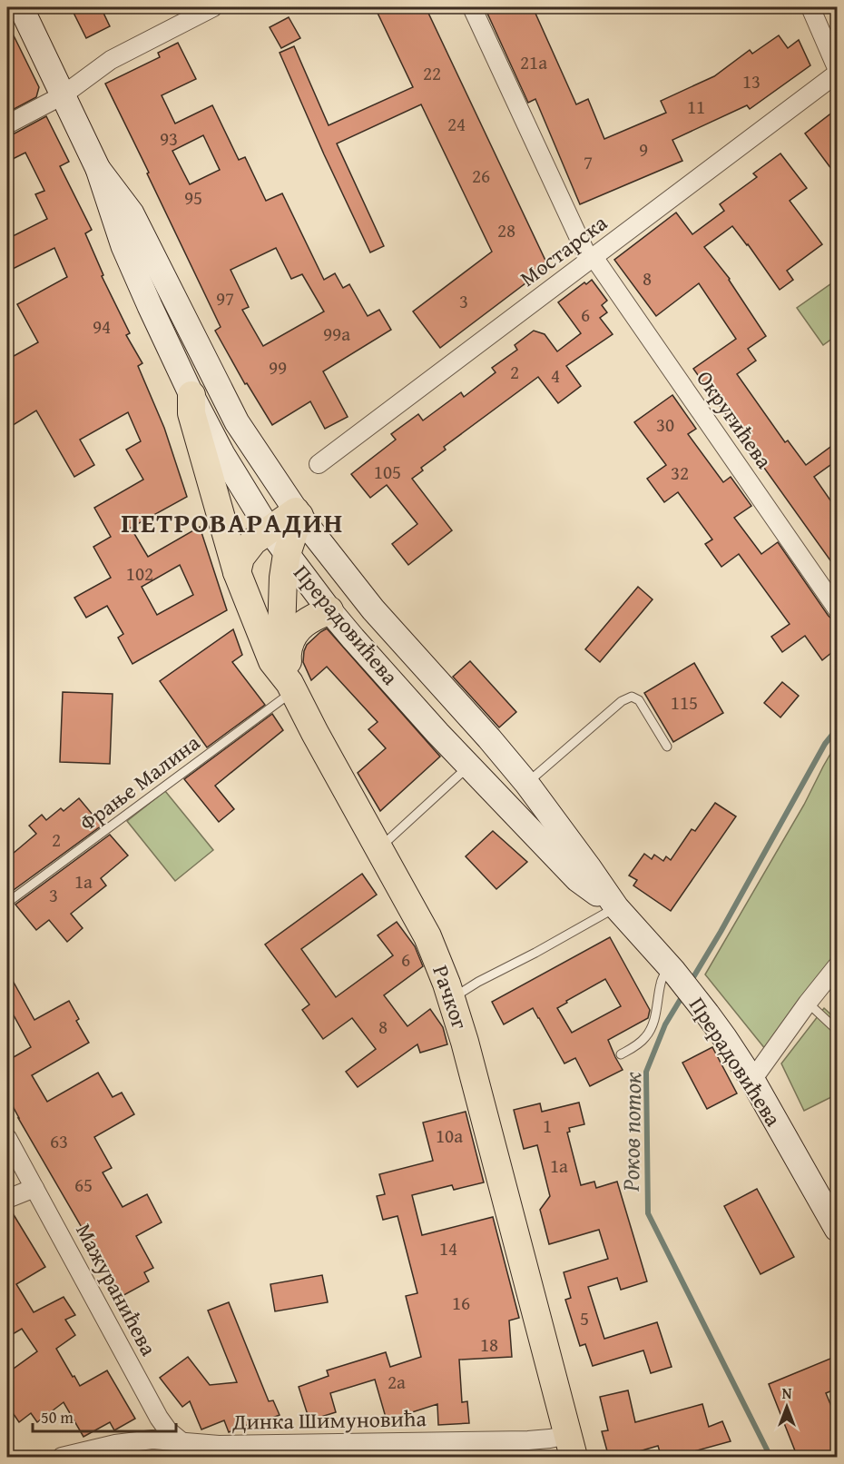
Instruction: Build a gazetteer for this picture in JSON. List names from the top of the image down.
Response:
{
  "streets": {
    "main road": ["Прерадовићева", "Рачког"],
    "street": [
      "Мостарска",
      "Округићева",
      "Мажуранићева",
      "Динка Шимуновића"
    ],
    "lane": ["Фрање Малина"]
  },
  "crossings": [
    ["Мостарска", "Округићева"],
    ["Прерадовићева", "Рачког"],
    ["Фрање Малина", "Рачког"],
    ["Рачког", "Динка Шимуновића"],
    ["Мажуранићева", "Динка Шимуновића"]
  ],
  "districts": ["ПЕТРОВАРАДИН"],
  "water": ["Роков поток"],
  "house_numbers": [
    "21a",
    "22",
    "13",
    "11",
    "24",
    "93",
    "9",
    "7",
    "26",
    "95",
    "28",
    "8",
    "97",
    "3",
    "6",
    "94",
    "99a",
    "99",
    "2",
    "4",
    "30",
    "105",
    "32",
    "102",
    "115",
    "2",
    "1a",
    "3",
    "6",
    "8",
    "1",
    "10a",
    "63",
    "1a",
    "65",
    "14",
    "16",
    "5",
    "18",
    "2a"
  ],
  "scale_bar": "50 m",
  "north": "top"
}
